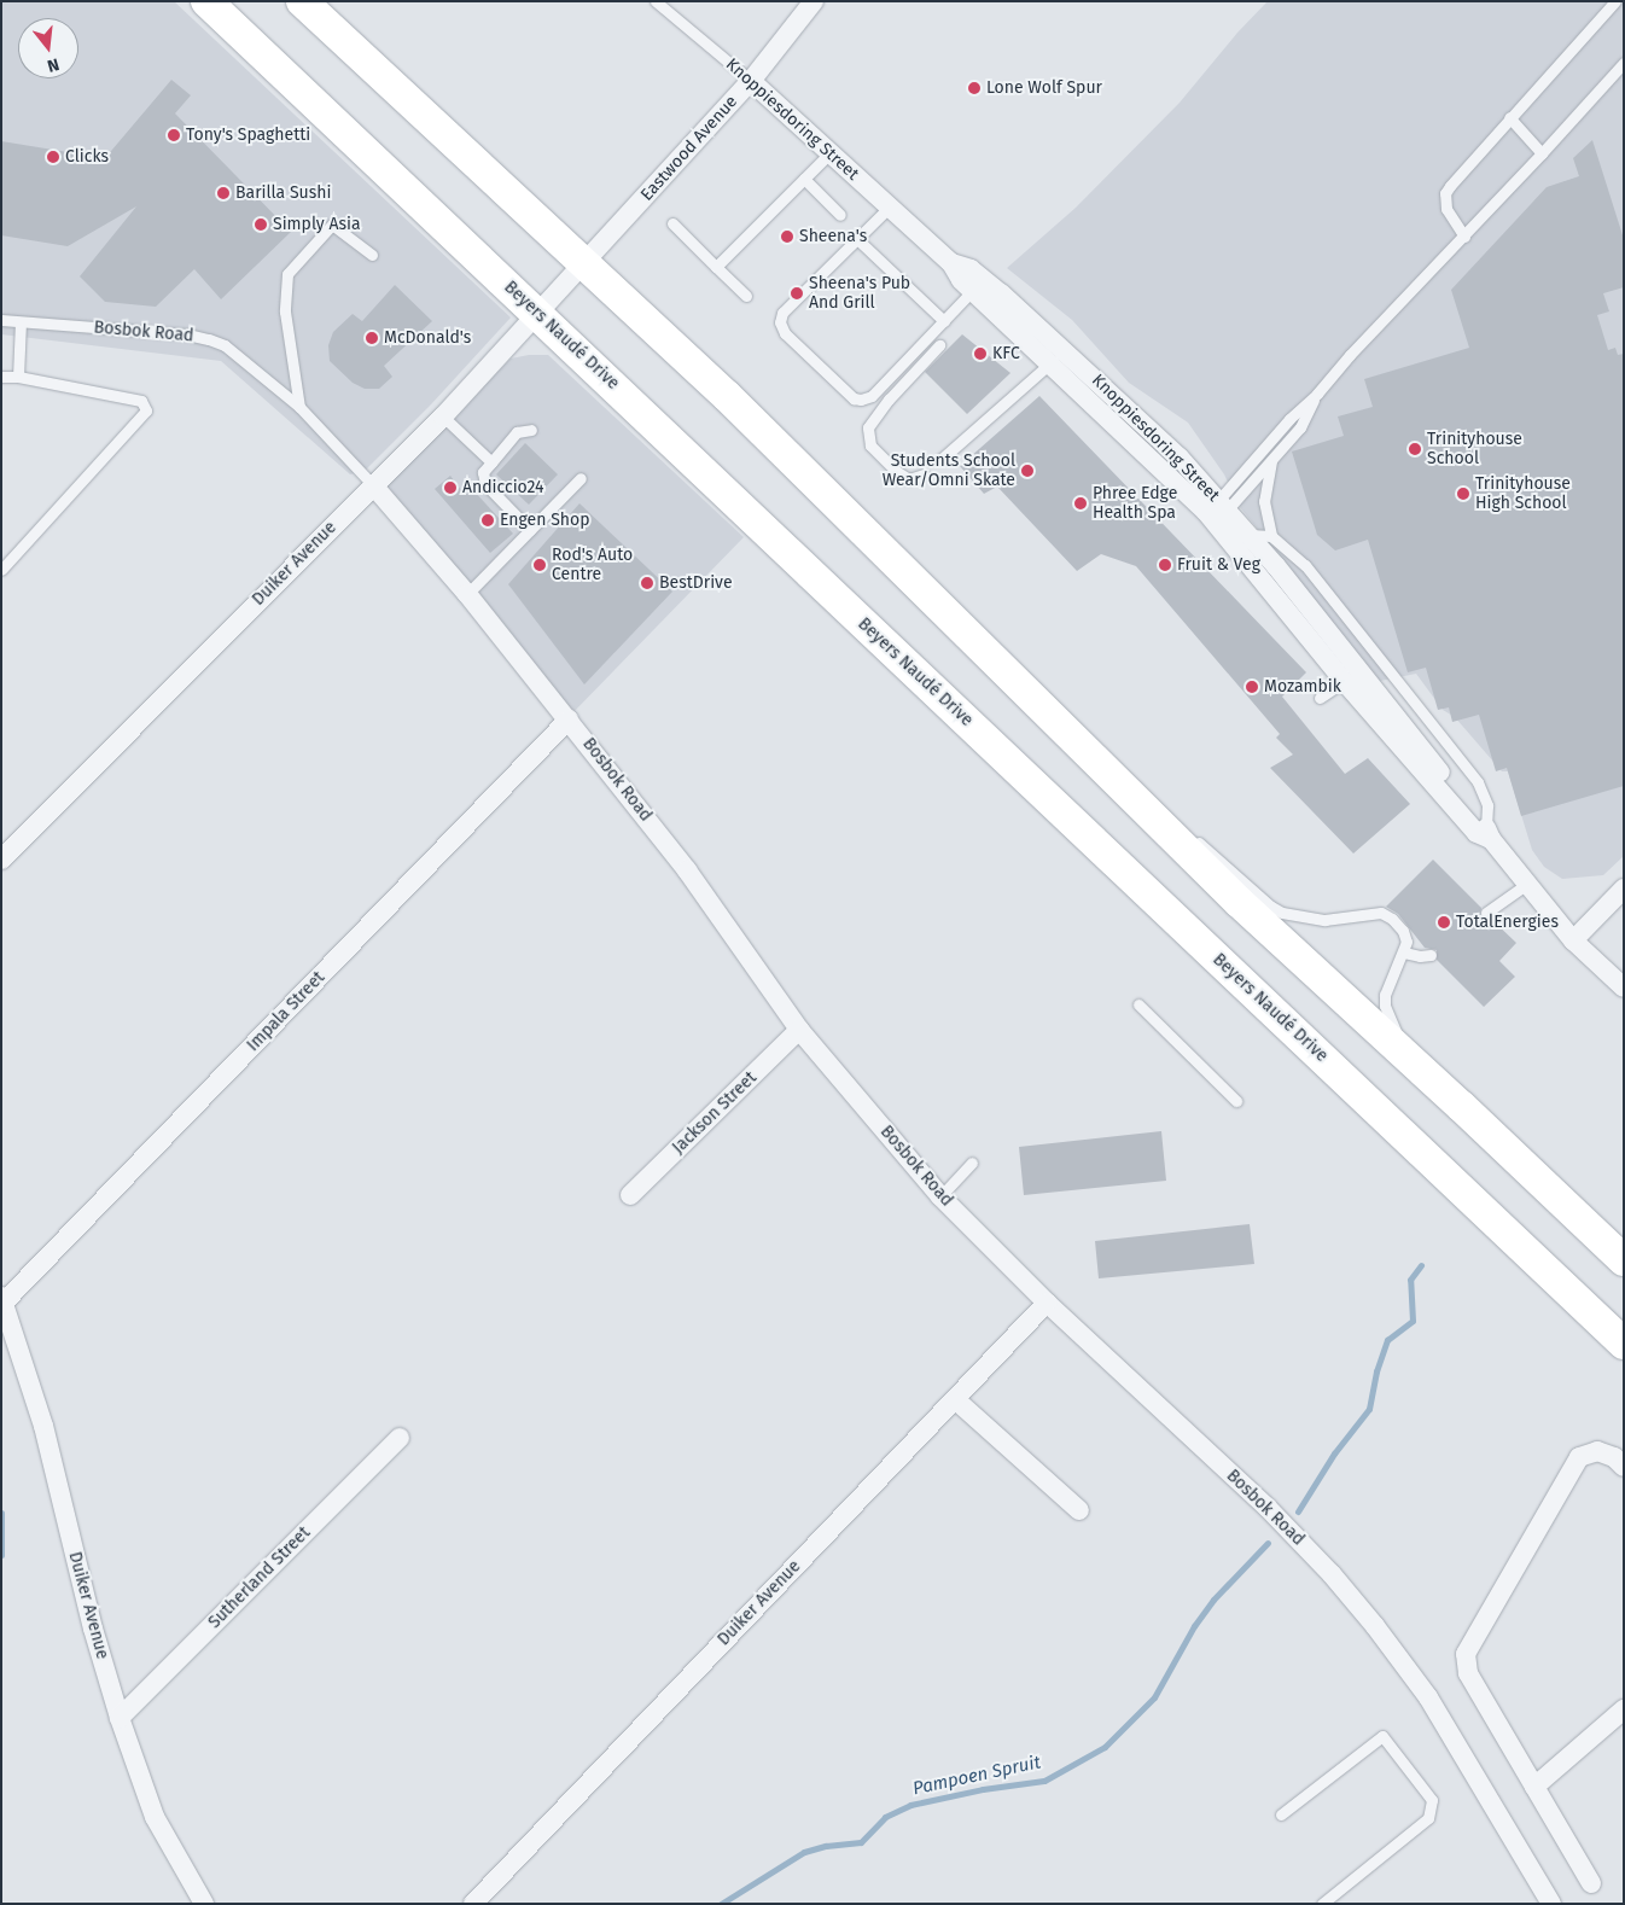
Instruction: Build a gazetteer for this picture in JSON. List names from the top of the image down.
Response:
{
  "streets": {
    "main road": ["Beyers Naudé Drive"],
    "street": [
      "Knoppiesdoring Street",
      "Eastwood Avenue",
      "Bosbok Road",
      "Duiker Avenue",
      "Impala Street",
      "Jackson Street",
      "Sutherland Street"
    ]
  },
  "crossings": [
    ["Knoppiesdoring Street", "Eastwood Avenue"],
    ["Eastwood Avenue", "Duiker Avenue"],
    ["Bosbok Road", "Duiker Avenue"],
    ["Bosbok Road", "Impala Street"],
    ["Bosbok Road", "Jackson Street"],
    ["Beyers Naudé Drive", "Duiker Avenue"],
    ["Duiker Avenue", "Impala Street"],
    ["Duiker Avenue", "Sutherland Street"]
  ],
  "water": ["Pampoen Spruit"],
  "places": [
    "Lone Wolf Spur",
    "Tony's Spaghetti",
    "Clicks",
    "Barilla Sushi",
    "Simply Asia",
    "Sheena's",
    "Sheena's Pub And Grill",
    "McDonald's",
    "KFC",
    "Trinityhouse School",
    "Students School Wear/Omni Skate",
    "Andiccio24",
    "Trinityhouse High School",
    "Phree Edge Health Spa",
    "Engen Shop",
    "Rod's Auto Centre",
    "Fruit & Veg",
    "BestDrive",
    "Mozambik",
    "TotalEnergies"
  ],
  "north": "bottom"
}
